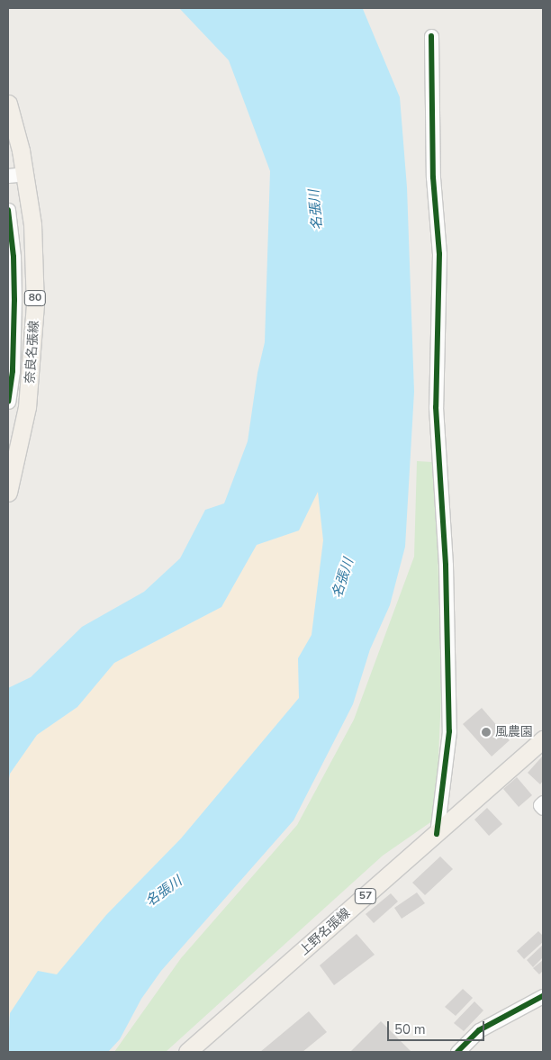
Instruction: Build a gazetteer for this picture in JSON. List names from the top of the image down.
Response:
{
  "streets": {
    "main road": [
      "80",
      "奈良名張線",
      "57",
      "上野名張線"
    ]
  },
  "water": ["名張川"],
  "places": ["風農園"],
  "scale_bar": "50 m"
}
